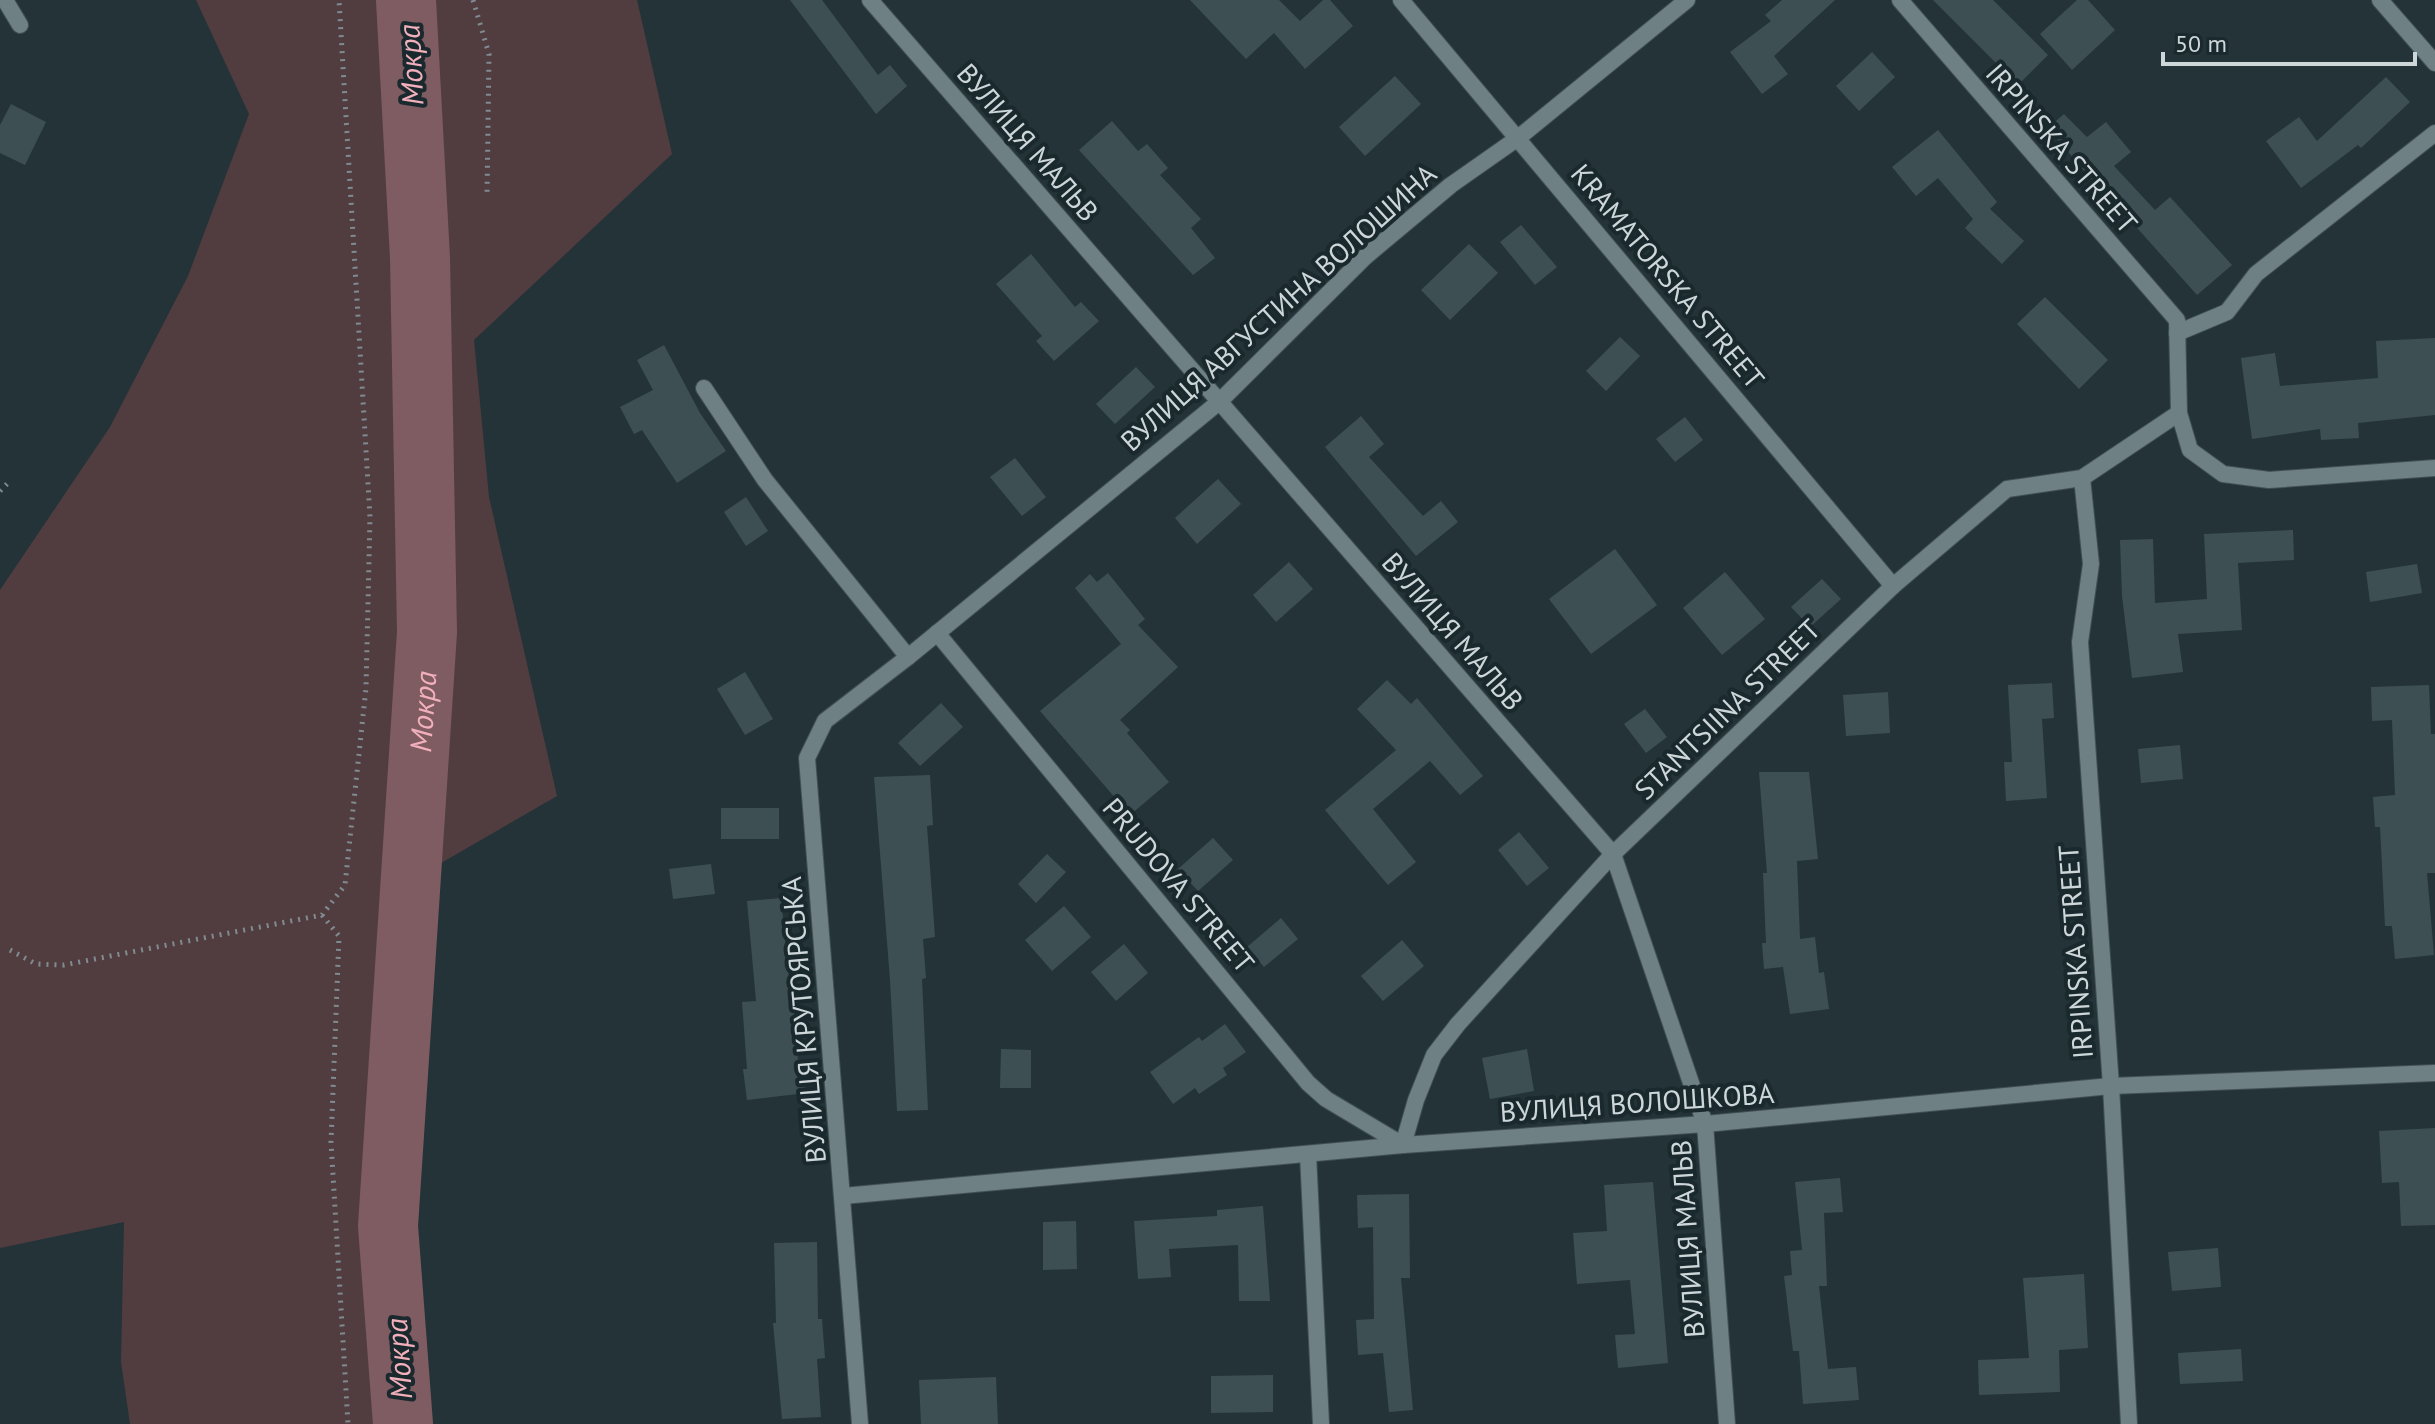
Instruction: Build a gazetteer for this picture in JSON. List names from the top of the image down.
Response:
{
  "streets": {
    "street": [
      "ВУЛИЦЯ МАЛЬВ",
      "IRPINSKA STREET",
      "KRAMATORSKA STREET",
      "ВУЛИЦЯ АВГУСТИНА ВОЛОШИНА",
      "STANTSIINA STREET",
      "PRUDOVA STREET",
      "ВУЛИЦЯ КРУТОЯРСЬКА",
      "ВУЛИЦЯ ВОЛОШКОВА"
    ]
  },
  "crossings": [
    ["ВУЛИЦЯ МАЛЬВ", "ВУЛИЦЯ АВГУСТИНА ВОЛОШИНА"],
    ["ВУЛИЦЯ МАЛЬВ", "STANTSIINA STREET"],
    ["ВУЛИЦЯ МАЛЬВ", "ВУЛИЦЯ ВОЛОШКОВА"],
    ["IRPINSKA STREET", "STANTSIINA STREET"],
    ["IRPINSKA STREET", "ВУЛИЦЯ ВОЛОШКОВА"],
    ["KRAMATORSKA STREET", "ВУЛИЦЯ АВГУСТИНА ВОЛОШИНА"],
    ["KRAMATORSKA STREET", "STANTSIINA STREET"],
    ["ВУЛИЦЯ АВГУСТИНА ВОЛОШИНА", "PRUDOVA STREET"],
    ["ВУЛИЦЯ АВГУСТИНА ВОЛОШИНА", "ВУЛИЦЯ КРУТОЯРСЬКА"],
    ["STANTSIINA STREET", "PRUDOVA STREET"],
    ["STANTSIINA STREET", "ВУЛИЦЯ ВОЛОШКОВА"],
    ["PRUDOVA STREET", "ВУЛИЦЯ ВОЛОШКОВА"],
    ["ВУЛИЦЯ КРУТОЯРСЬКА", "ВУЛИЦЯ ВОЛОШКОВА"]
  ],
  "water": ["Мокра"],
  "scale_bar": "50 m"
}
